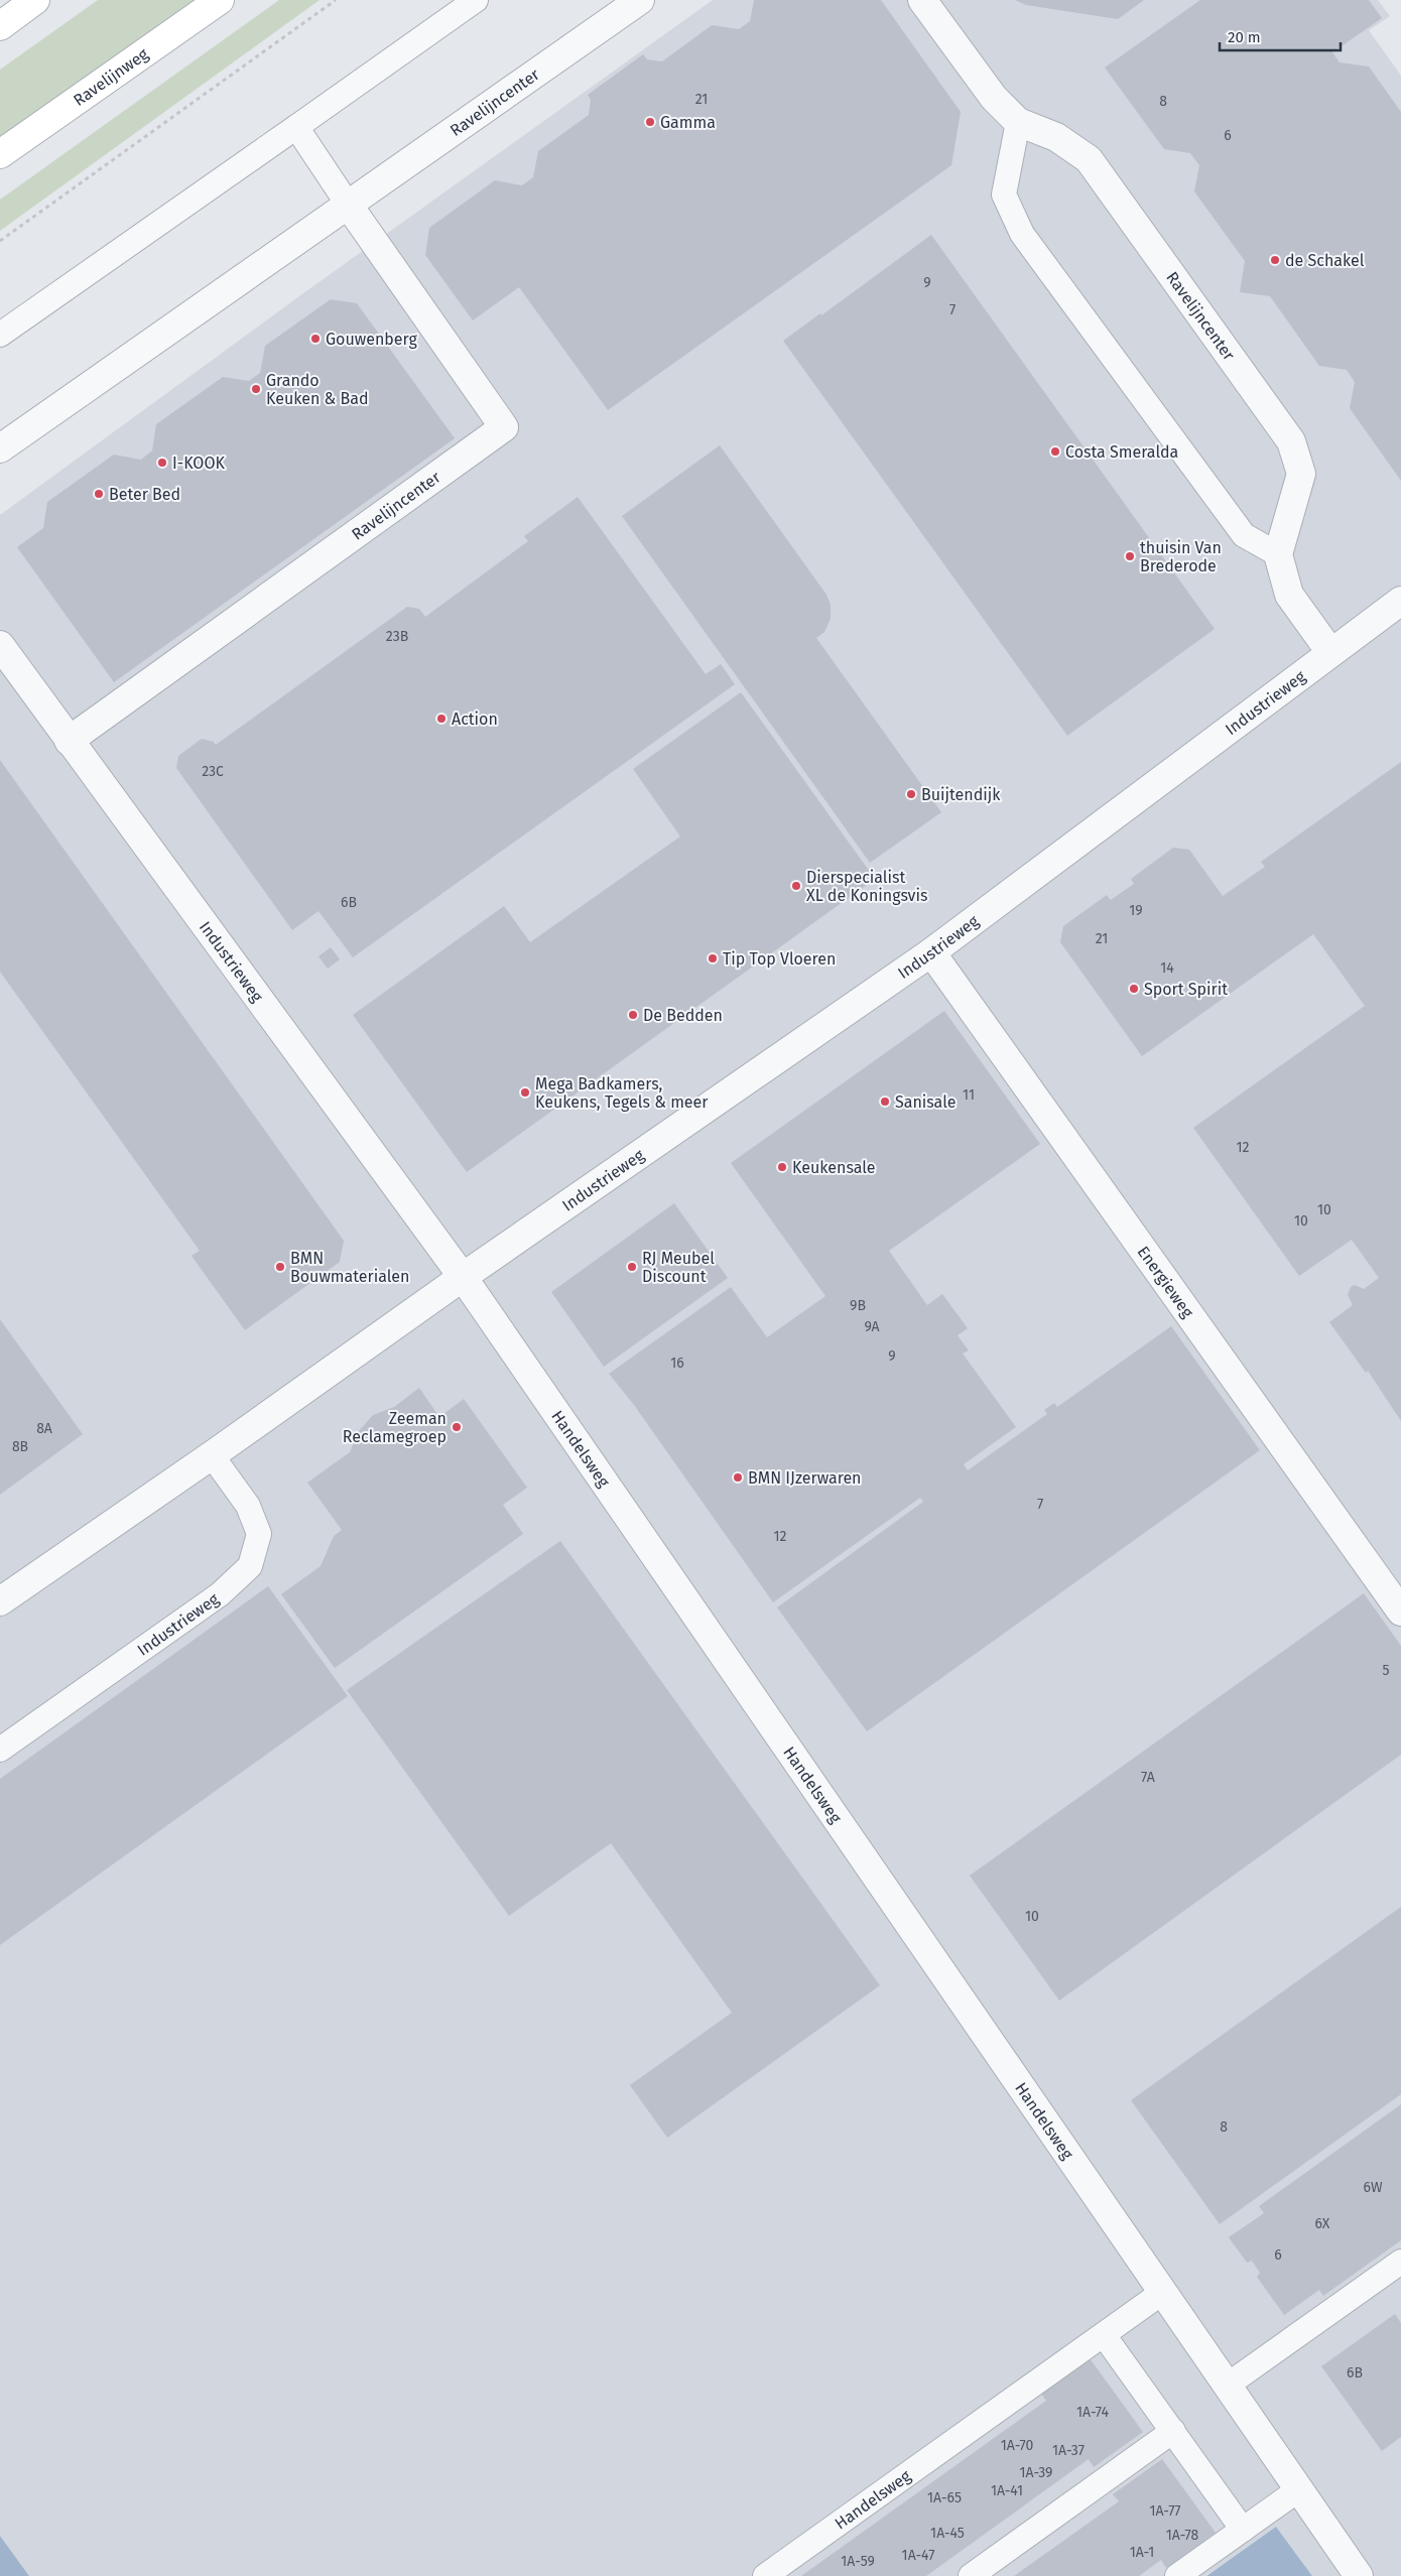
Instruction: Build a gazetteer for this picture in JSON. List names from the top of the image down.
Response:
{
  "streets": {
    "main road": ["Ravelijnweg"],
    "street": [
      "Ravelijncenter",
      "Industrieweg",
      "Energieweg",
      "Handelsweg"
    ]
  },
  "crossings": [
    ["Ravelijncenter", "Industrieweg"],
    ["Industrieweg", "Energieweg"],
    ["Industrieweg", "Handelsweg"]
  ],
  "places": [
    "Gamma",
    "de Schakel",
    "Gouwenberg",
    "Grando Keuken & Bad",
    "Costa Smeralda",
    "I-KOOK",
    "Beter Bed",
    "thuisin Van Brederode",
    "Action",
    "Buijtendijk",
    "Dierspecialist XL de Koningsvis",
    "Tip Top Vloeren",
    "Sport Spirit",
    "De Bedden",
    "Mega Badkamers, Keukens, Tegels & meer",
    "Sanisale",
    "Keukensale",
    "BMN Bouwmaterialen",
    "RJ Meubel Discount",
    "Zeeman Reclamegroep",
    "BMN IJzerwaren"
  ],
  "house_numbers": [
    "21",
    "8",
    "6",
    "9",
    "7",
    "23B",
    "23C",
    "6B",
    "19",
    "21",
    "14",
    "11",
    "12",
    "10",
    "10",
    "9B",
    "9A",
    "9",
    "16",
    "8A",
    "8B",
    "7",
    "12",
    "5",
    "7A",
    "10",
    "8",
    "6W",
    "6X",
    "6",
    "6B",
    "1A-74",
    "1A-70",
    "1A-37",
    "1A-39",
    "1A-41",
    "1A-65",
    "1A-77",
    "1A-45",
    "1A-78",
    "1A-1",
    "1A-47",
    "1A-59"
  ],
  "scale_bar": "20 m"
}
